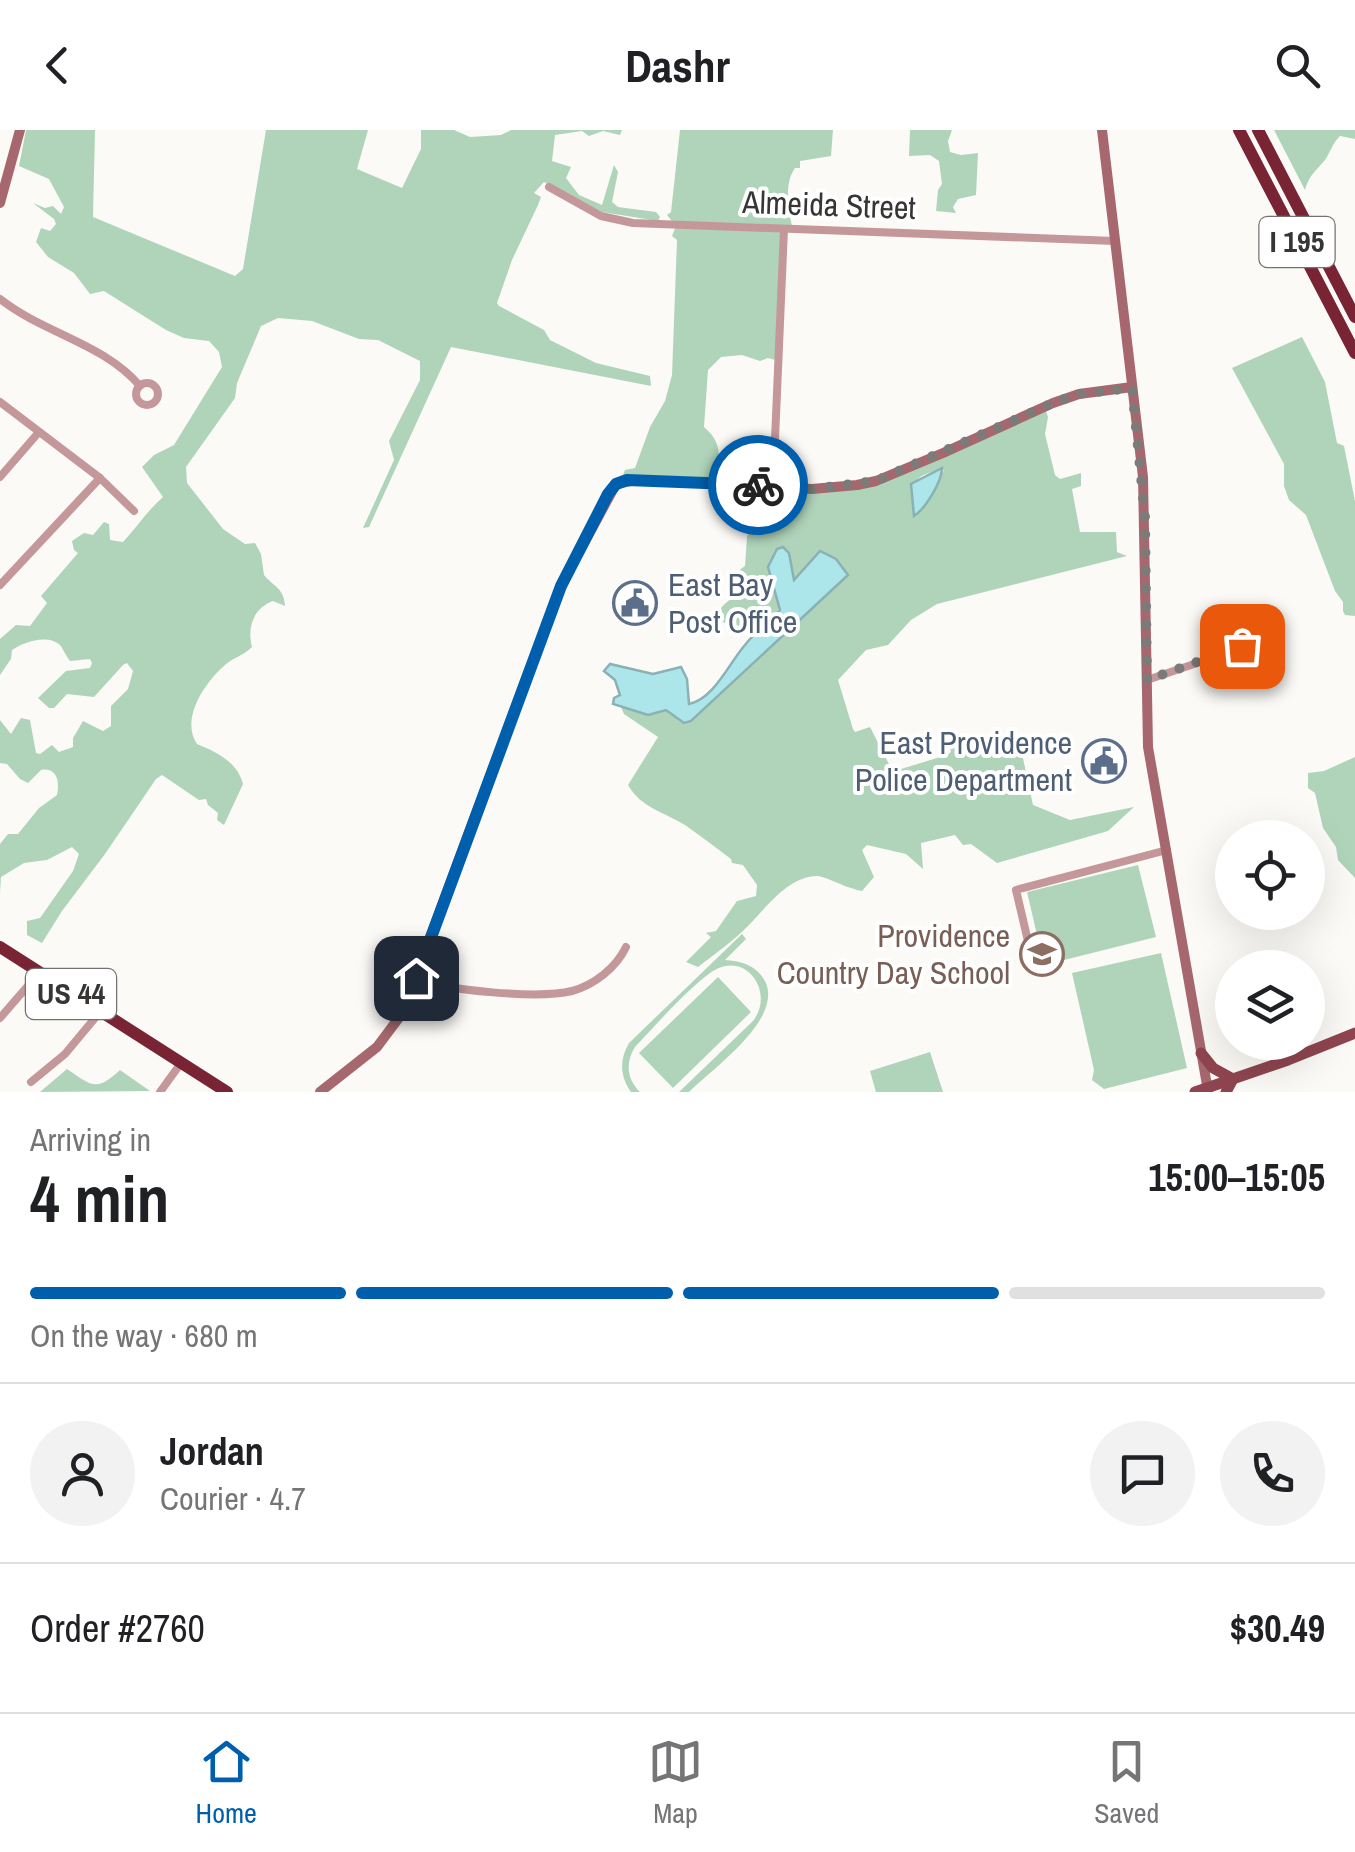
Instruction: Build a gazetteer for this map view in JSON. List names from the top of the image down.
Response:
{
  "streets": {
    "highway": ["I 195", "US 44"],
    "street": ["Almeida Street"]
  },
  "places": {
    "public building": ["East Bay Post Office", "East Providence Police Department"],
    "school or university": ["Providence Country Day School"]
  },
  "page": {
    "header": "Dashr",
    "heading": ["4 min", "Arriving in", "15:00–15:05"],
    "panel": [
      "Jordan",
      "Courier · 4.7",
      "Order #2760",
      "$30.49"
    ],
    "bar": "On the way · 680 m",
    "tabs": ["Home", "Map", "Saved"]
  }
}
